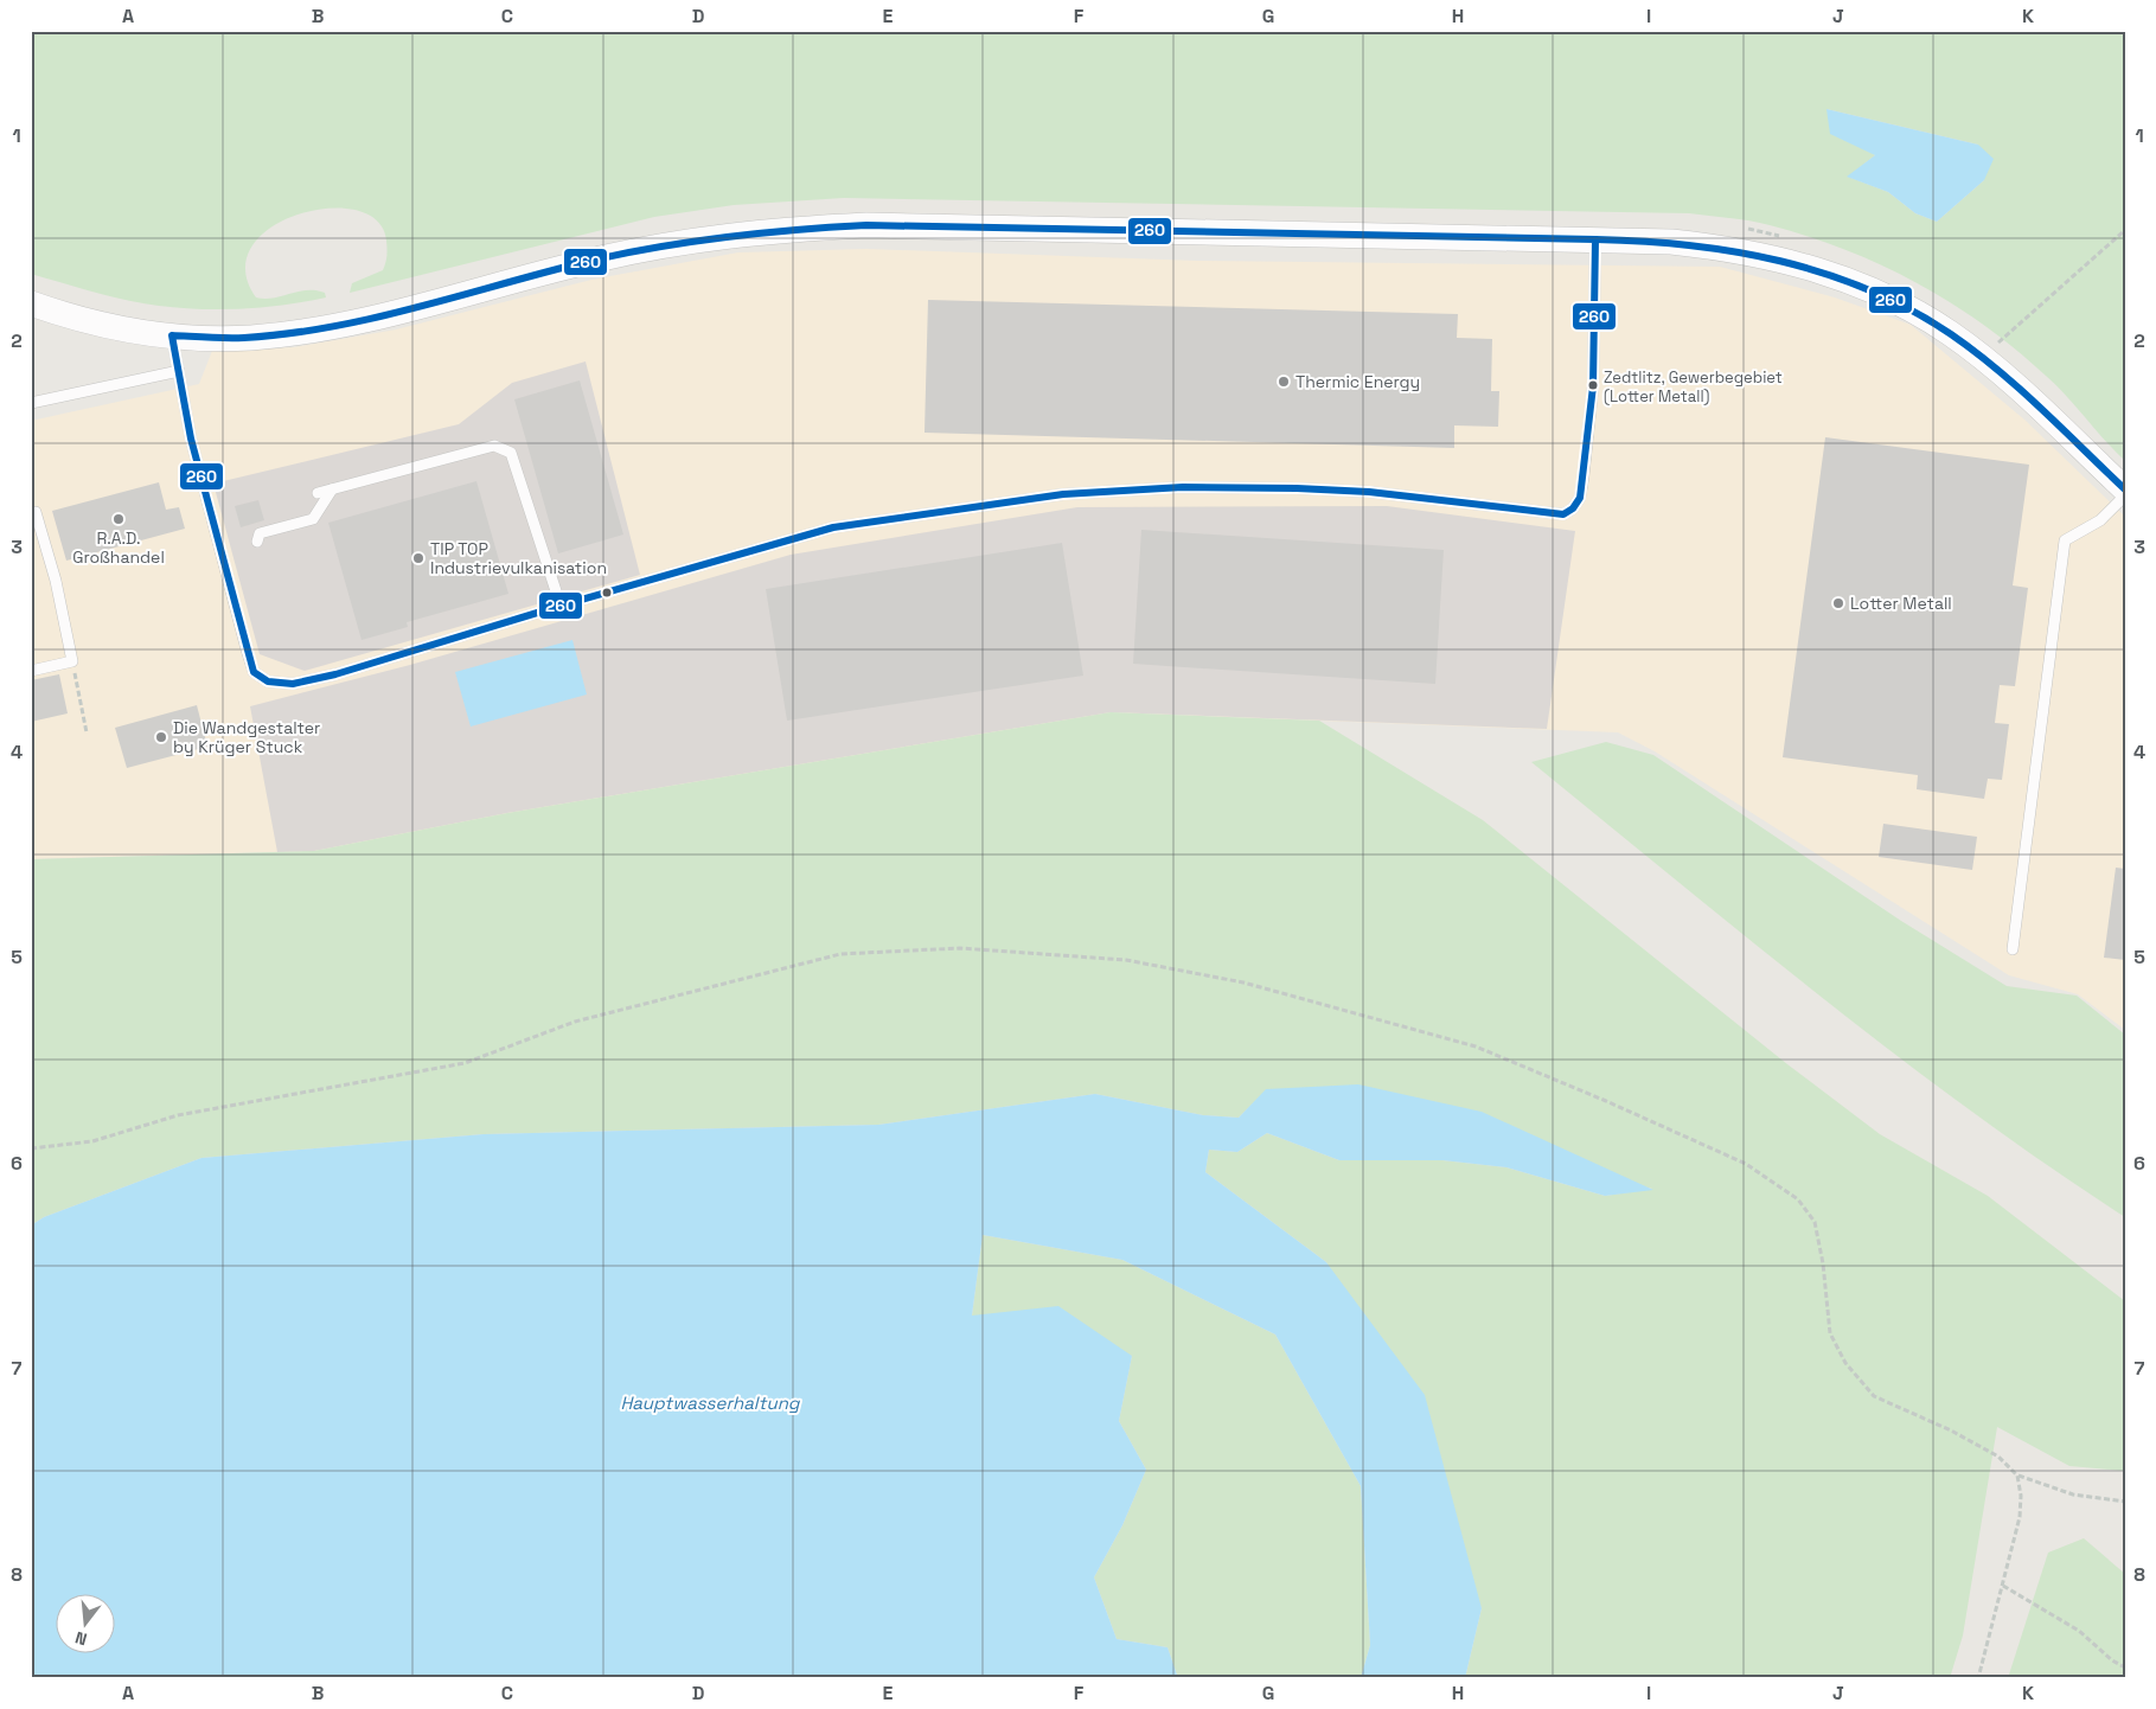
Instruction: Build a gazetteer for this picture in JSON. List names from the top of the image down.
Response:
{
  "water": ["Hauptwasserhaltung"],
  "places": [
    "Thermic Energy",
    "Zedtlitz, Gewerbegebiet (Lotter Metall)",
    "R.A.D. Großhandel",
    "TIP TOP Industrievulkanisation",
    "Lotter Metall",
    "Die Wandgestalter by Krüger Stuck"
  ],
  "lines": ["transit line 260"],
  "north": "bottom",
  "grid": {
    "columns": [
      "A",
      "B",
      "C",
      "D",
      "E",
      "F",
      "G",
      "H",
      "I",
      "J",
      "K"
    ],
    "rows": [
      "1",
      "2",
      "3",
      "4",
      "5",
      "6",
      "7",
      "8"
    ]
  }
}
